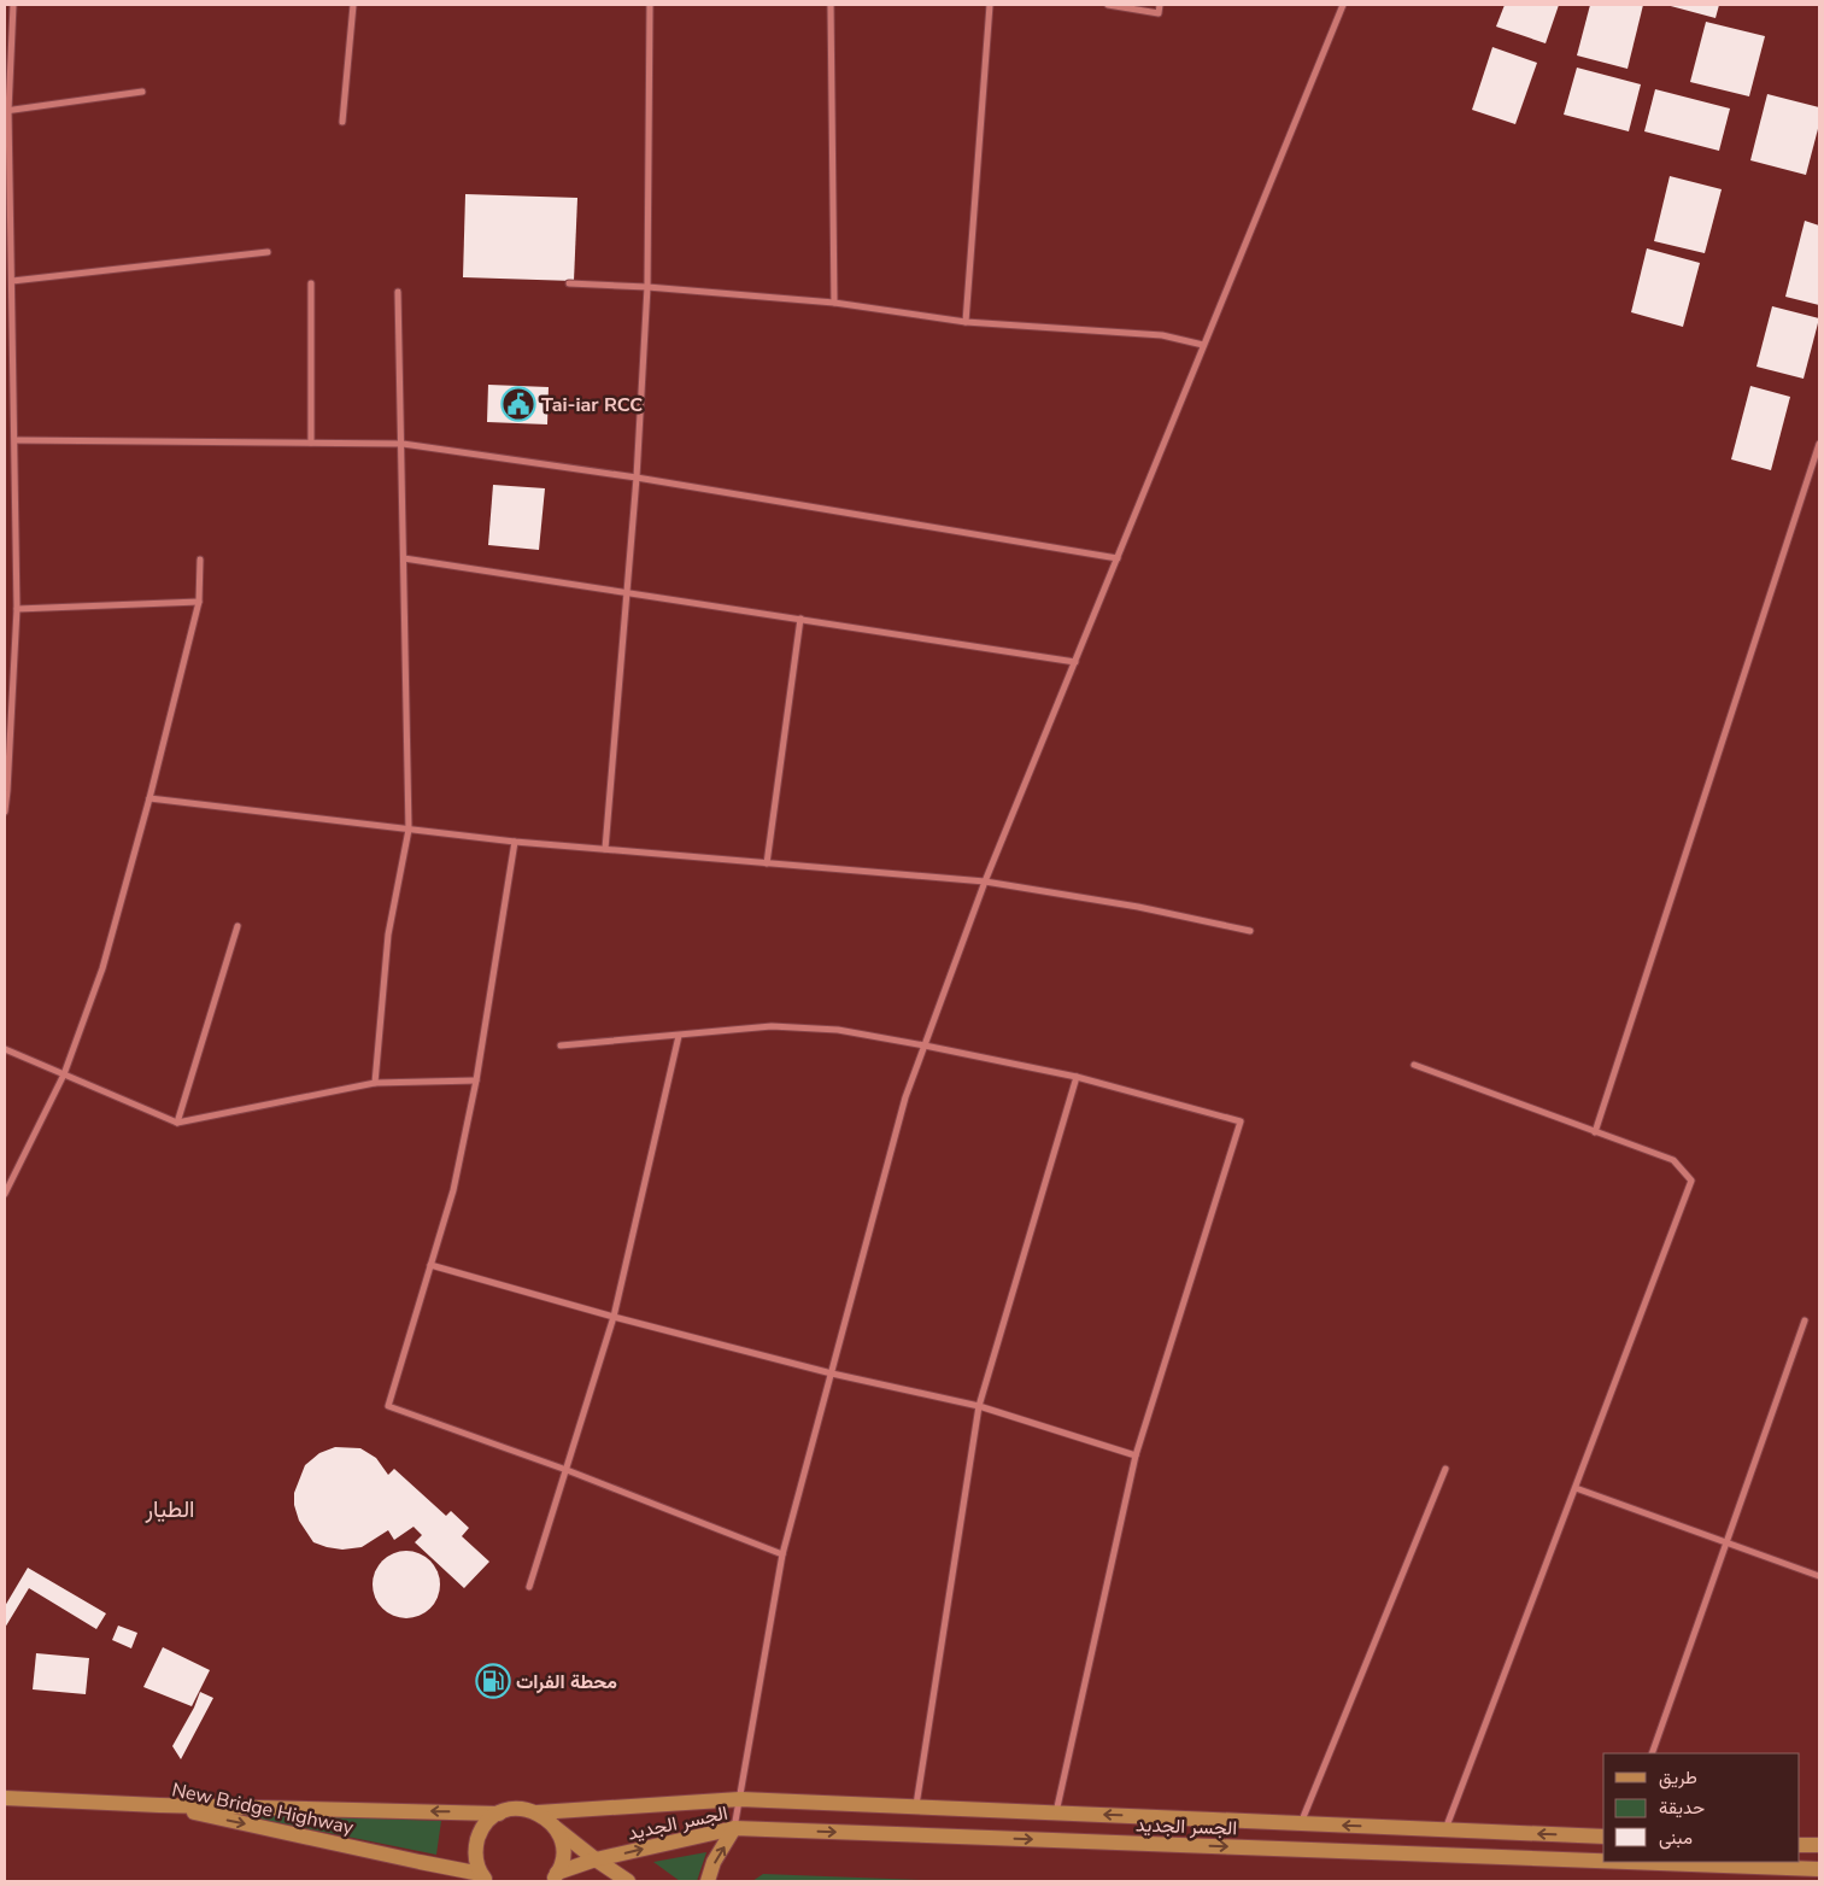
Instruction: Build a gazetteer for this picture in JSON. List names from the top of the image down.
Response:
{
  "streets": {
    "main road": ["New Bridge Highway", "الجسر الجديد"]
  },
  "crossings": [
    ["New Bridge Highway", "الجسر الجديد"]
  ],
  "districts": ["الطيار"],
  "places": {
    "public building": ["Tai-iar RCC"],
    "fuel station": ["محطة الفرات"]
  },
  "legend": ["طريق", "حديقة", "مبنى"]
}
